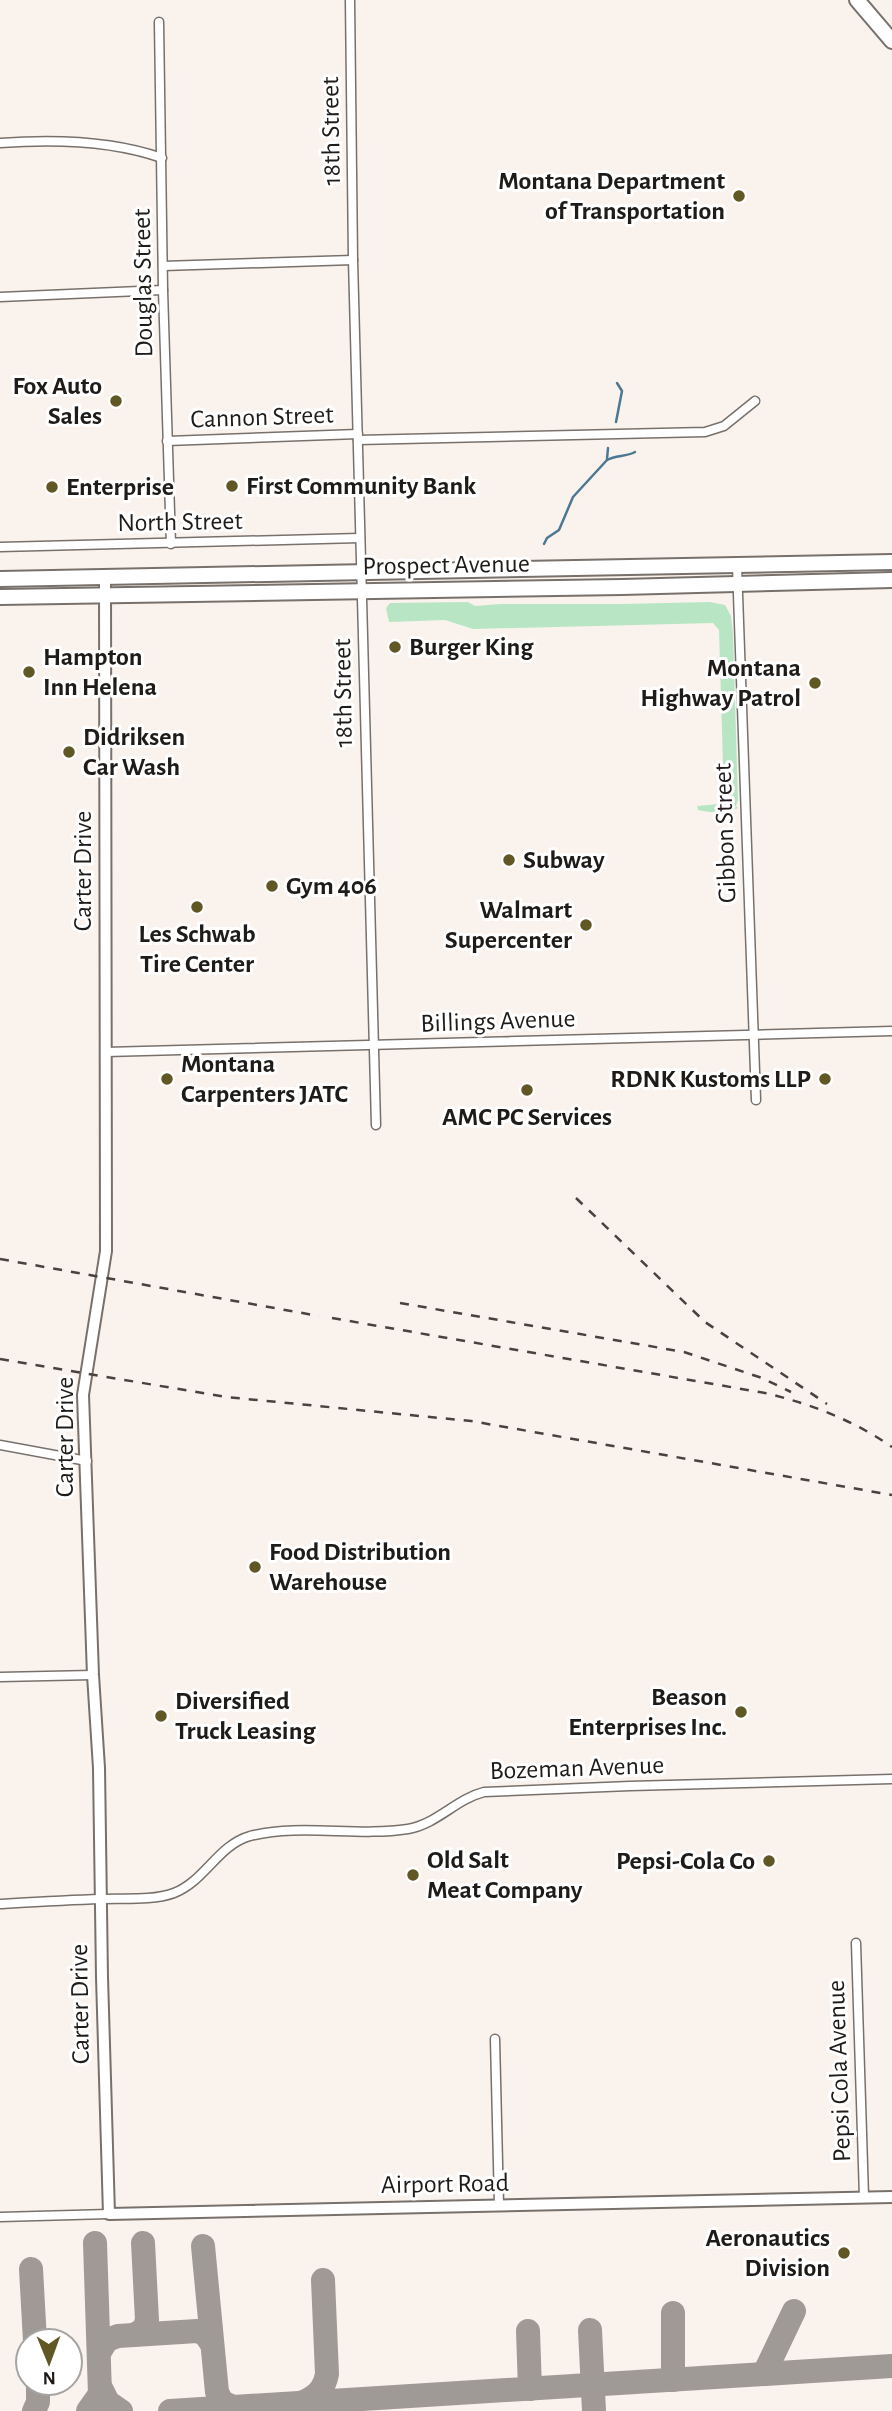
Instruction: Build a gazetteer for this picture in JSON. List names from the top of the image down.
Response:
{
  "streets": {
    "highway": ["Prospect Avenue"],
    "street": [
      "18th Street",
      "Douglas Street",
      "Cannon Street",
      "North Street",
      "Gibbon Street",
      "Carter Drive",
      "Billings Avenue",
      "Bozeman Avenue",
      "Pepsi Cola Avenue",
      "Airport Road"
    ]
  },
  "crossings": [
    ["18th Street", "Cannon Street"],
    ["18th Street", "North Street"],
    ["18th Street", "Prospect Avenue"],
    ["18th Street", "Billings Avenue"],
    ["Douglas Street", "Cannon Street"],
    ["Douglas Street", "North Street"],
    ["Prospect Avenue", "Gibbon Street"],
    ["Prospect Avenue", "Carter Drive"],
    ["Gibbon Street", "Billings Avenue"],
    ["Carter Drive", "Billings Avenue"],
    ["Carter Drive", "Bozeman Avenue"],
    ["Carter Drive", "Airport Road"],
    ["Pepsi Cola Avenue", "Airport Road"]
  ],
  "places": [
    "Montana Department of Transportation",
    "Fox Auto Sales",
    "First Community Bank",
    "Enterprise",
    "Burger King",
    "Hampton Inn Helena",
    "Montana Highway Patrol",
    "Didriksen Car Wash",
    "Subway",
    "Gym 406",
    "Les Schwab Tire Center",
    "Walmart Supercenter",
    "Montana Carpenters JATC",
    "RDNK Kustoms LLP",
    "AMC PC Services",
    "Food Distribution Warehouse",
    "Beason Enterprises Inc.",
    "Diversified Truck Leasing",
    "Pepsi-Cola Co",
    "Old Salt Meat Company",
    "Aeronautics Division"
  ],
  "north": "bottom"
}
